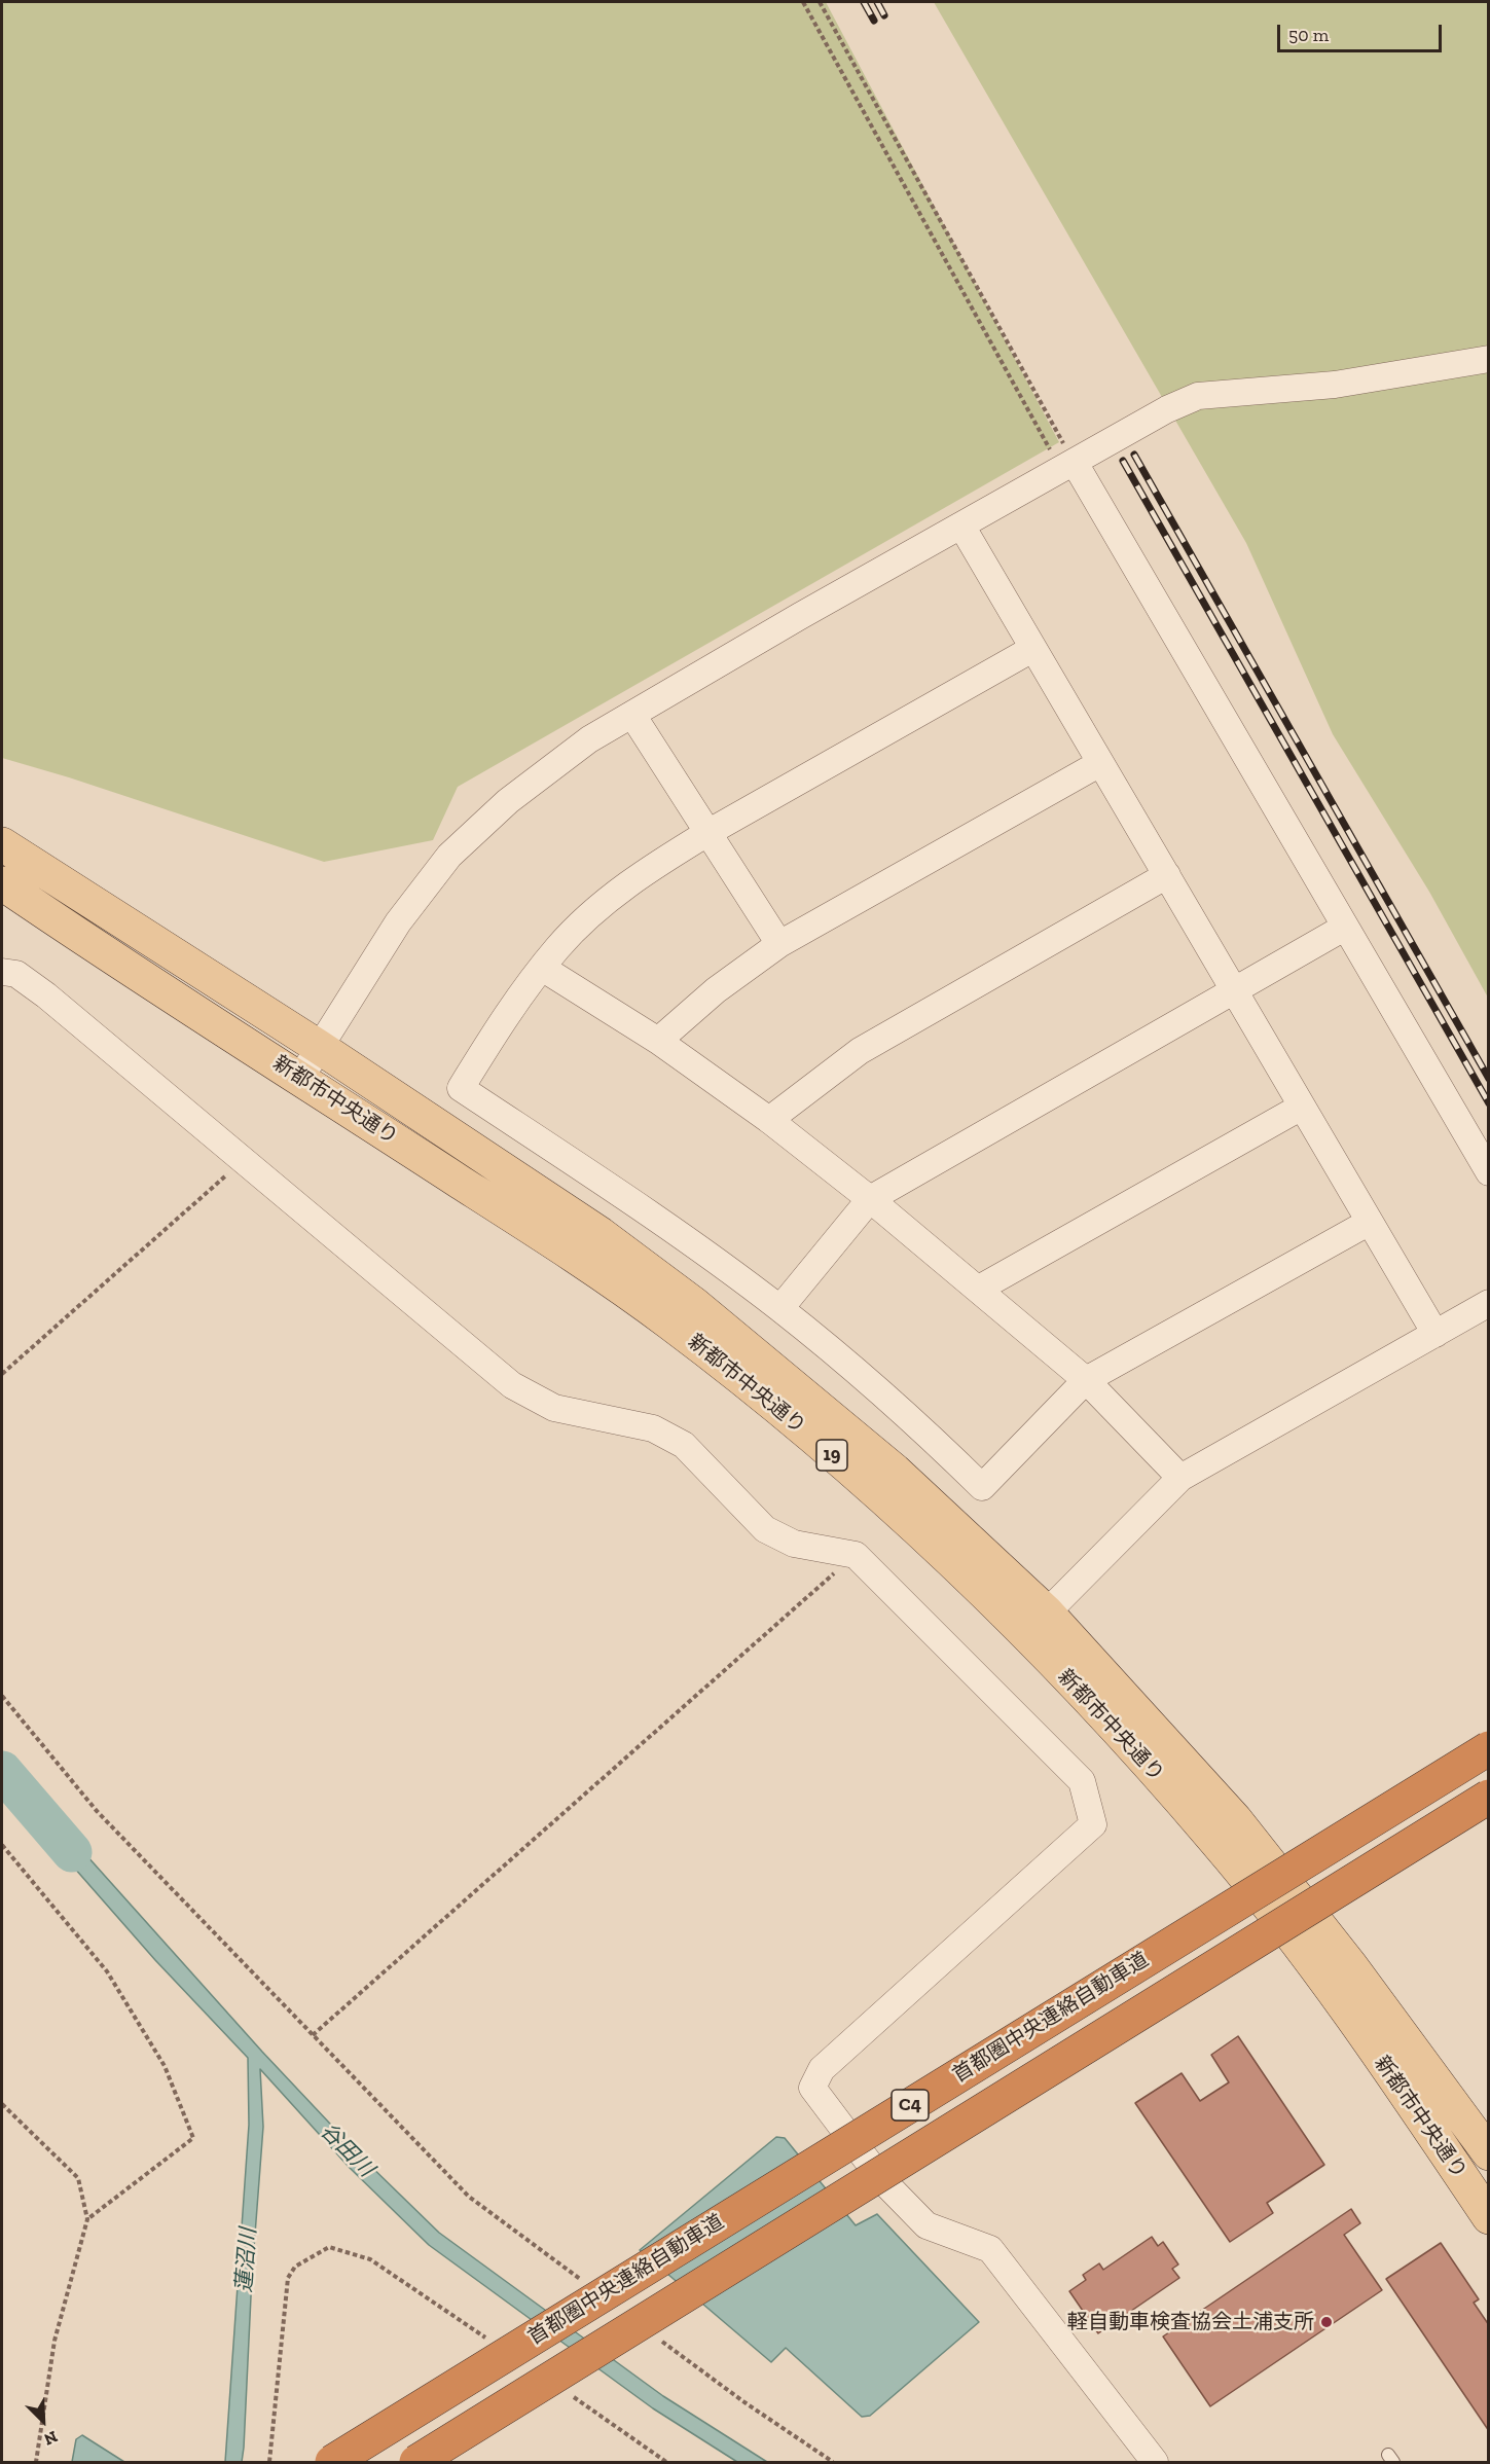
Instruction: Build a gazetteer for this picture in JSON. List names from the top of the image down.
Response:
{
  "streets": {
    "highway": ["首都圏中央連絡自動車道", "C4"],
    "main road": ["新都市中央通り", "19"]
  },
  "water": ["谷田川", "蓮沼川"],
  "places": ["軽自動車検査協会土浦支所"],
  "scale_bar": "50 m",
  "north": "bottom right"
}
